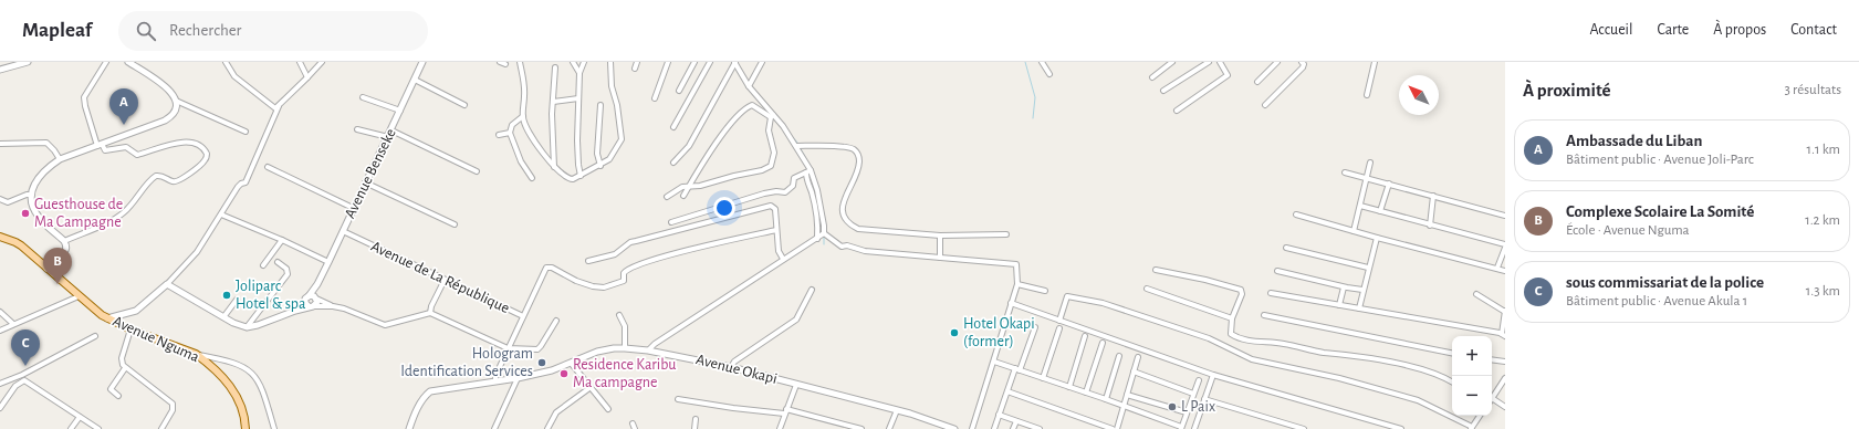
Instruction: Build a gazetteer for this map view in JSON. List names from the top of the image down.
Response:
{
  "streets": {
    "main road": ["Avenue Nguma"],
    "street": ["Avenue Benseke", "Avenue de La République", "Avenue Okapi"]
  },
  "crossings": [
    ["Avenue Benseke", "Avenue de La République"],
    ["Avenue de La République", "Avenue Okapi"]
  ],
  "places": [
    "Guesthouse de Ma Campagne",
    "Joliparc Hotel & spa",
    "Hotel Okapi (former)",
    "Hologram Identification Services",
    "Residence Karibu Ma campagne",
    "L Paix"
  ],
  "north": "top left",
  "page": {
    "header": "Mapleaf",
    "search": "Rechercher",
    "nav": [
      "Accueil",
      "Carte",
      "À propos",
      "Contact"
    ],
    "heading": ["À proximité", "3 résultats"],
    "pins": ["A", "B", "C"],
    "list": [
      {
        "mark": "A",
        "name": "Ambassade du Liban",
        "note": "Bâtiment public · Avenue Joli-Parc",
        "value": "1.1 km"
      },
      {
        "mark": "B",
        "name": "Complexe Scolaire La Somité",
        "note": "École · Avenue Nguma",
        "value": "1.2 km"
      },
      {
        "mark": "C",
        "name": "sous commissariat de la police",
        "note": "Bâtiment public · Avenue Akula 1",
        "value": "1.3 km"
      }
    ],
    "map_buttons": ["+", "−"]
  }
}
